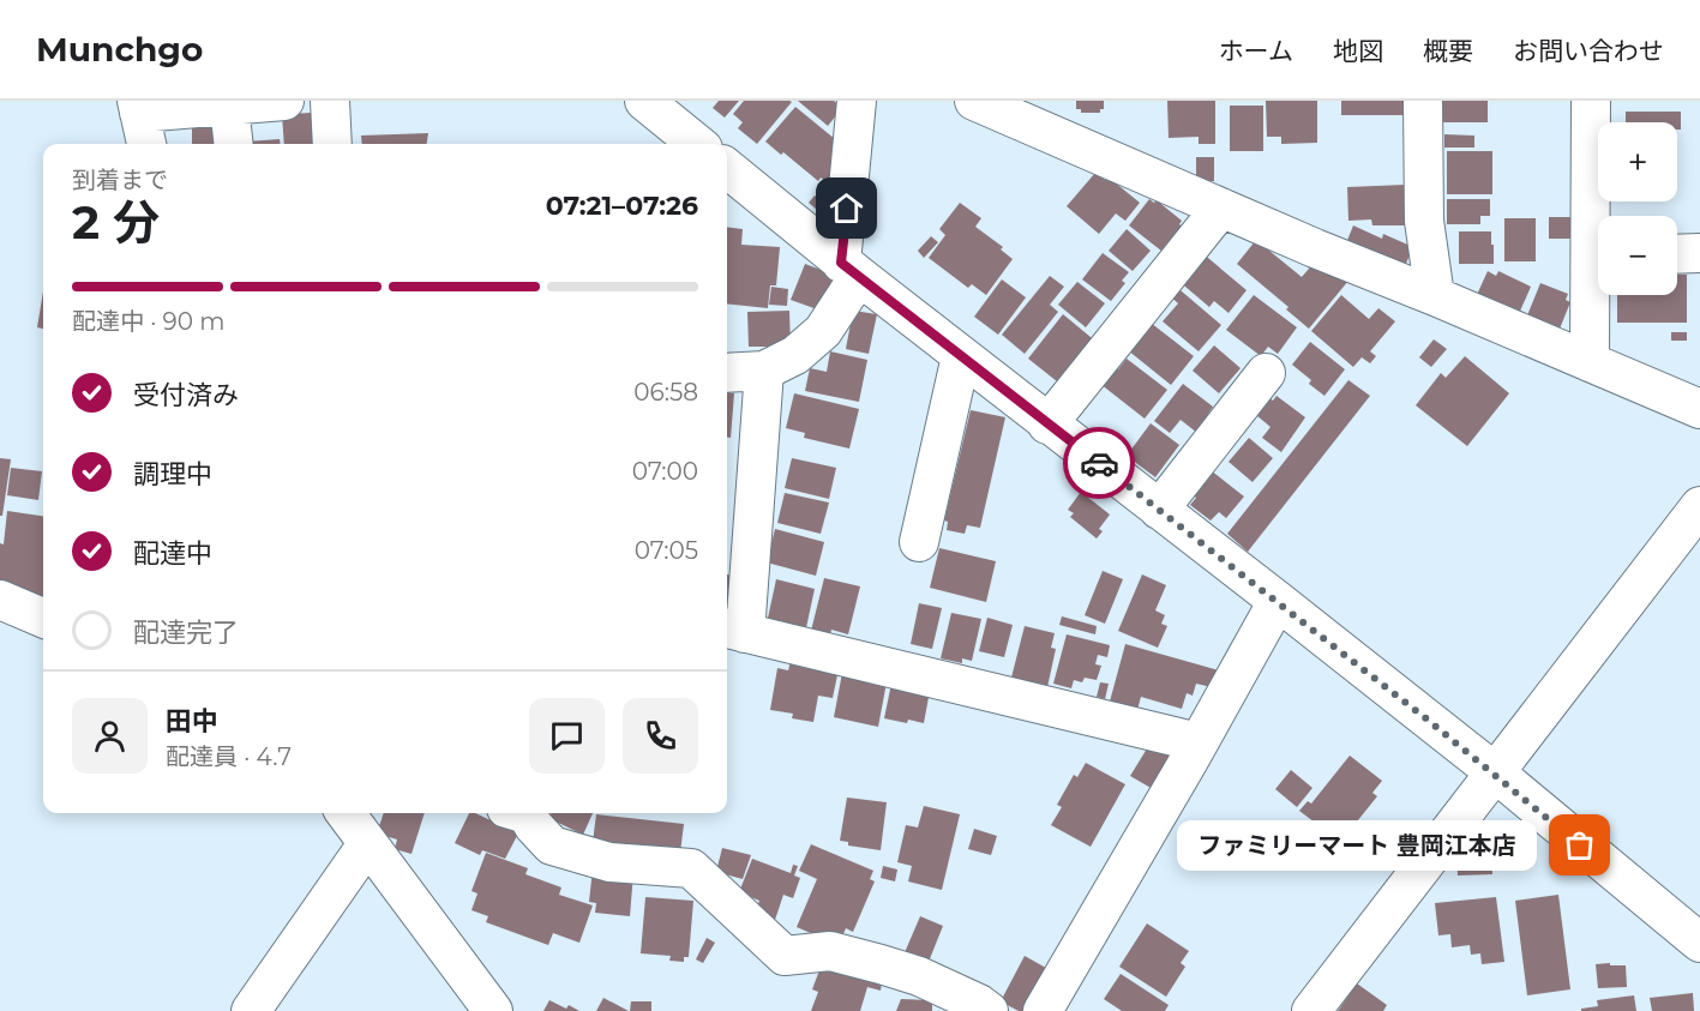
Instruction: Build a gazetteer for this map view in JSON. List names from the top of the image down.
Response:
{
  "places": ["ファミリーマート 豊岡江本店"],
  "page": {
    "header": "Munchgo",
    "nav": [
      "ホーム",
      "地図",
      "概要",
      "お問い合わせ"
    ],
    "map_buttons": ["+", "−"],
    "heading": ["2 分", "到着まで", "07:21–07:26"],
    "panel": ["田中", "配達員 · 4.7"],
    "bar": "配達中 · 90 m",
    "list": [
      ["受付済み", "06:58"],
      ["調理中", "07:00"],
      ["配達中", "07:05"],
      "配達完了"
    ],
    "bubble": "ファミリーマート 豊岡江本店"
  }
}
